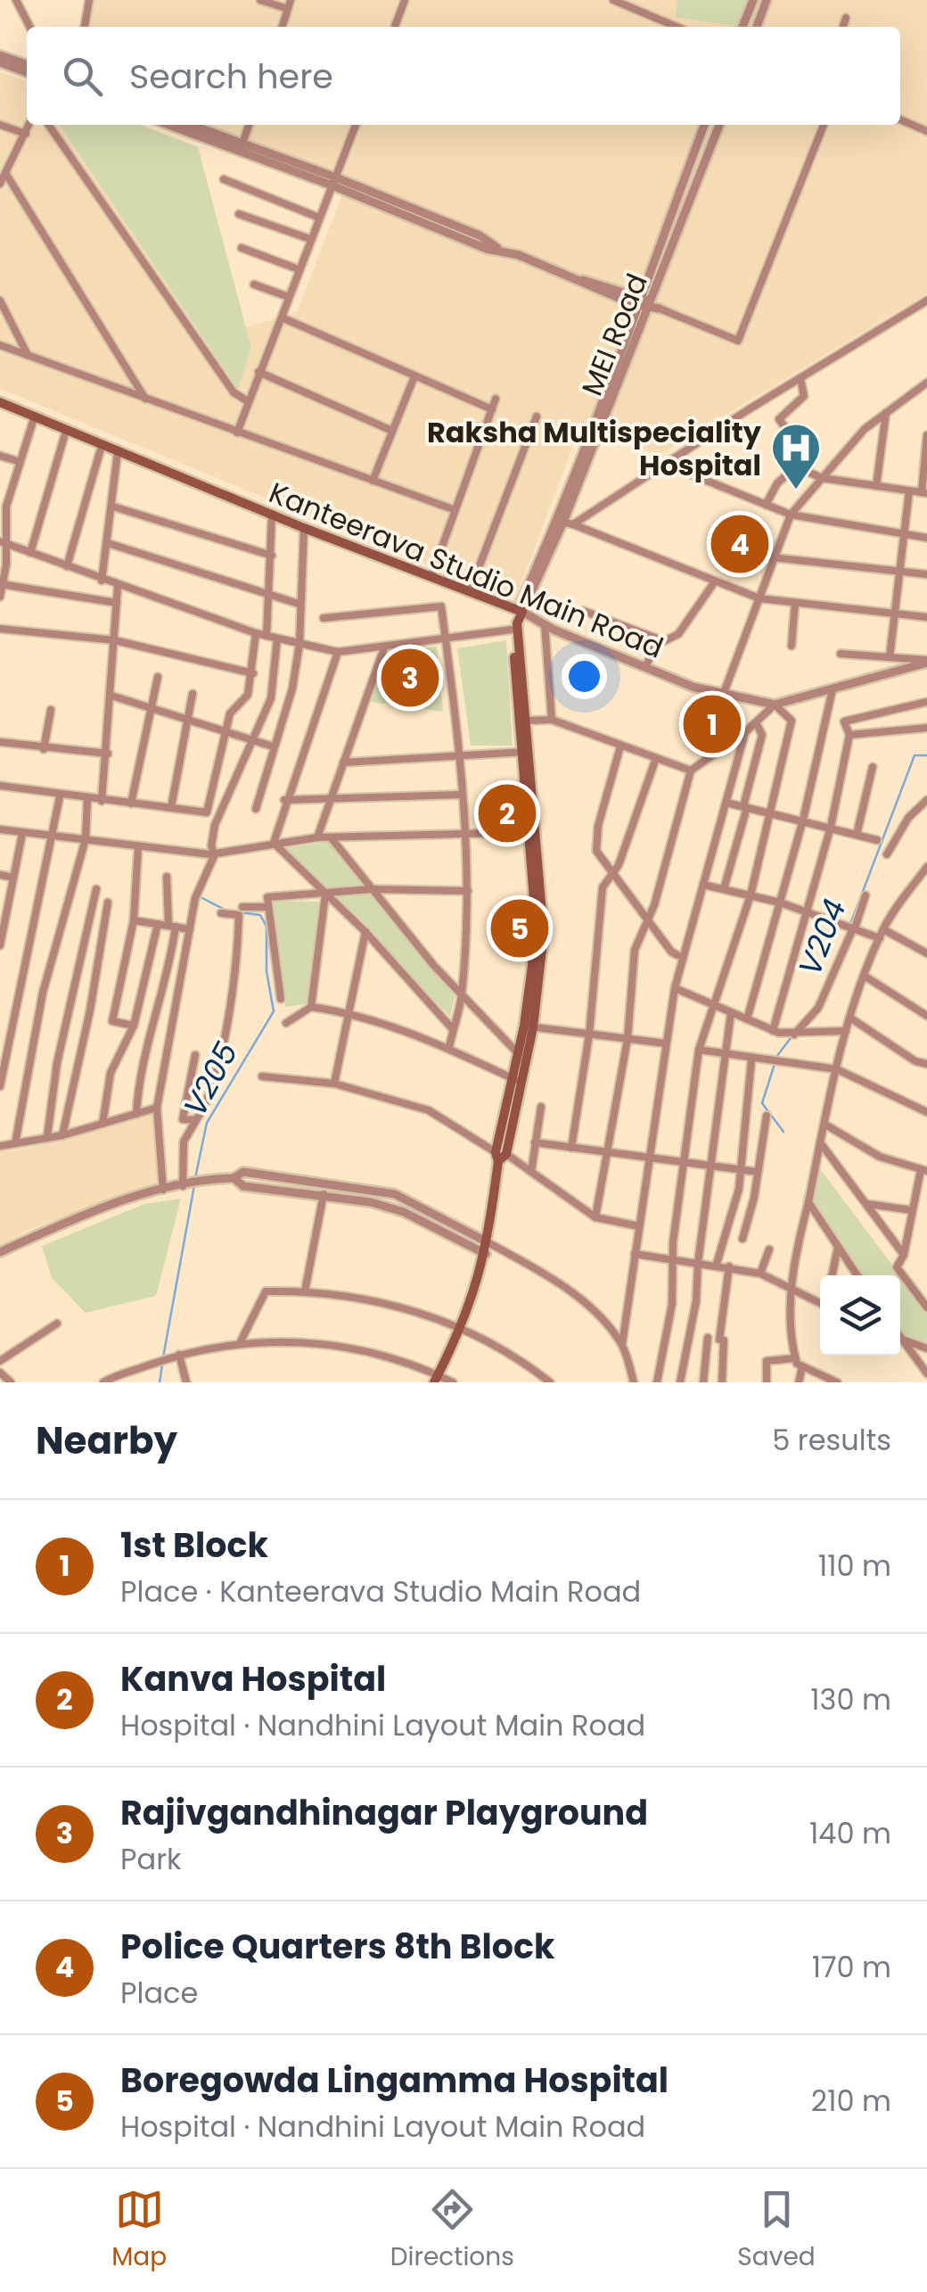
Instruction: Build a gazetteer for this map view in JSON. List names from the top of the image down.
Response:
{
  "streets": {
    "main road": ["Kanteerava Studio Main Road"],
    "street": ["MEI Road"]
  },
  "crossings": [
    ["MEI Road", "Kanteerava Studio Main Road"]
  ],
  "water": ["V204", "V205"],
  "places": {
    "hospital": ["Raksha Multispeciality Hospital"]
  },
  "page": {
    "search": "Search here",
    "pins": [
      "4",
      "3",
      "1",
      "2",
      "5"
    ],
    "heading": ["Nearby", "5 results"],
    "list": [
      {
        "mark": "1",
        "name": "1st Block",
        "note": "Place · Kanteerava Studio Main Road",
        "value": "110 m"
      },
      {
        "mark": "2",
        "name": "Kanva Hospital",
        "note": "Hospital · Nandhini Layout Main Road",
        "value": "130 m"
      },
      {
        "mark": "3",
        "name": "Rajivgandhinagar Playground",
        "note": "Park",
        "value": "140 m"
      },
      {
        "mark": "4",
        "name": "Police Quarters 8th Block",
        "note": "Place",
        "value": "170 m"
      },
      {
        "mark": "5",
        "name": "Boregowda Lingamma Hospital",
        "note": "Hospital · Nandhini Layout Main Road",
        "value": "210 m"
      }
    ],
    "nav": ["Map", "Directions", "Saved"]
  }
}
